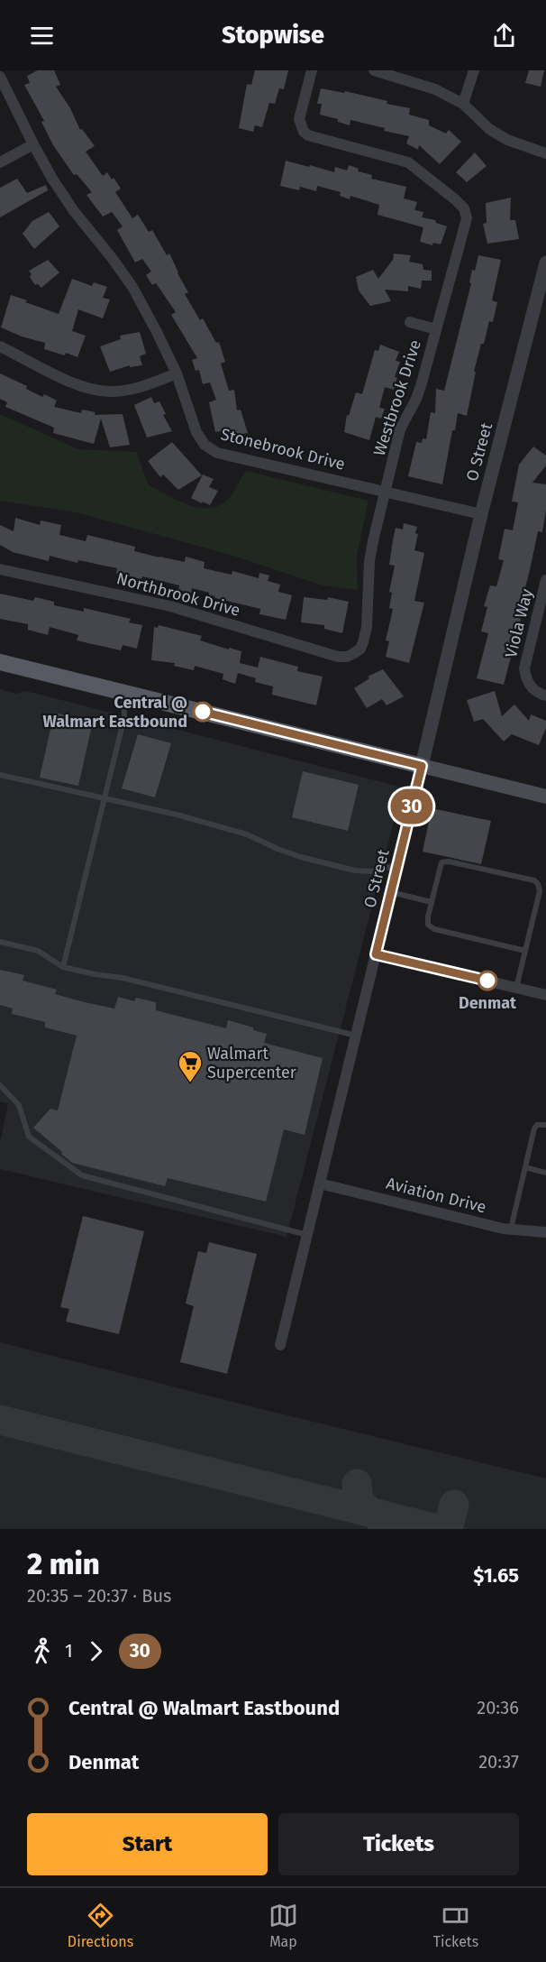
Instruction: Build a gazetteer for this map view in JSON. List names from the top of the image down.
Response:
{
  "streets": {
    "street": [
      "Westbrook Drive",
      "Stonebrook Drive",
      "O Street",
      "Northbrook Drive",
      "Viola Way",
      "Aviation Drive"
    ]
  },
  "crossings": [
    ["Westbrook Drive", "Stonebrook Drive"],
    ["Westbrook Drive", "Northbrook Drive"],
    ["Stonebrook Drive", "O Street"],
    ["O Street", "Aviation Drive"]
  ],
  "places": {
    "other": ["Central @ Walmart Eastbound", "Denmat"],
    "supermarket": ["Walmart Supercenter"]
  },
  "lines": ["bus line 30"],
  "page": {
    "header": "Stopwise",
    "on_map": "30",
    "heading": ["2 min", "20:35 – 20:37 · Bus", "$1.65"],
    "legs": ["1", "30"],
    "list": [
      {
        "name": "Central @ Walmart Eastbound",
        "value": "20:36"
      },
      {
        "name": "Denmat",
        "value": "20:37"
      }
    ],
    "buttons": ["Start", "Tickets"],
    "tabs": ["Directions", "Map", "Tickets"]
  }
}
